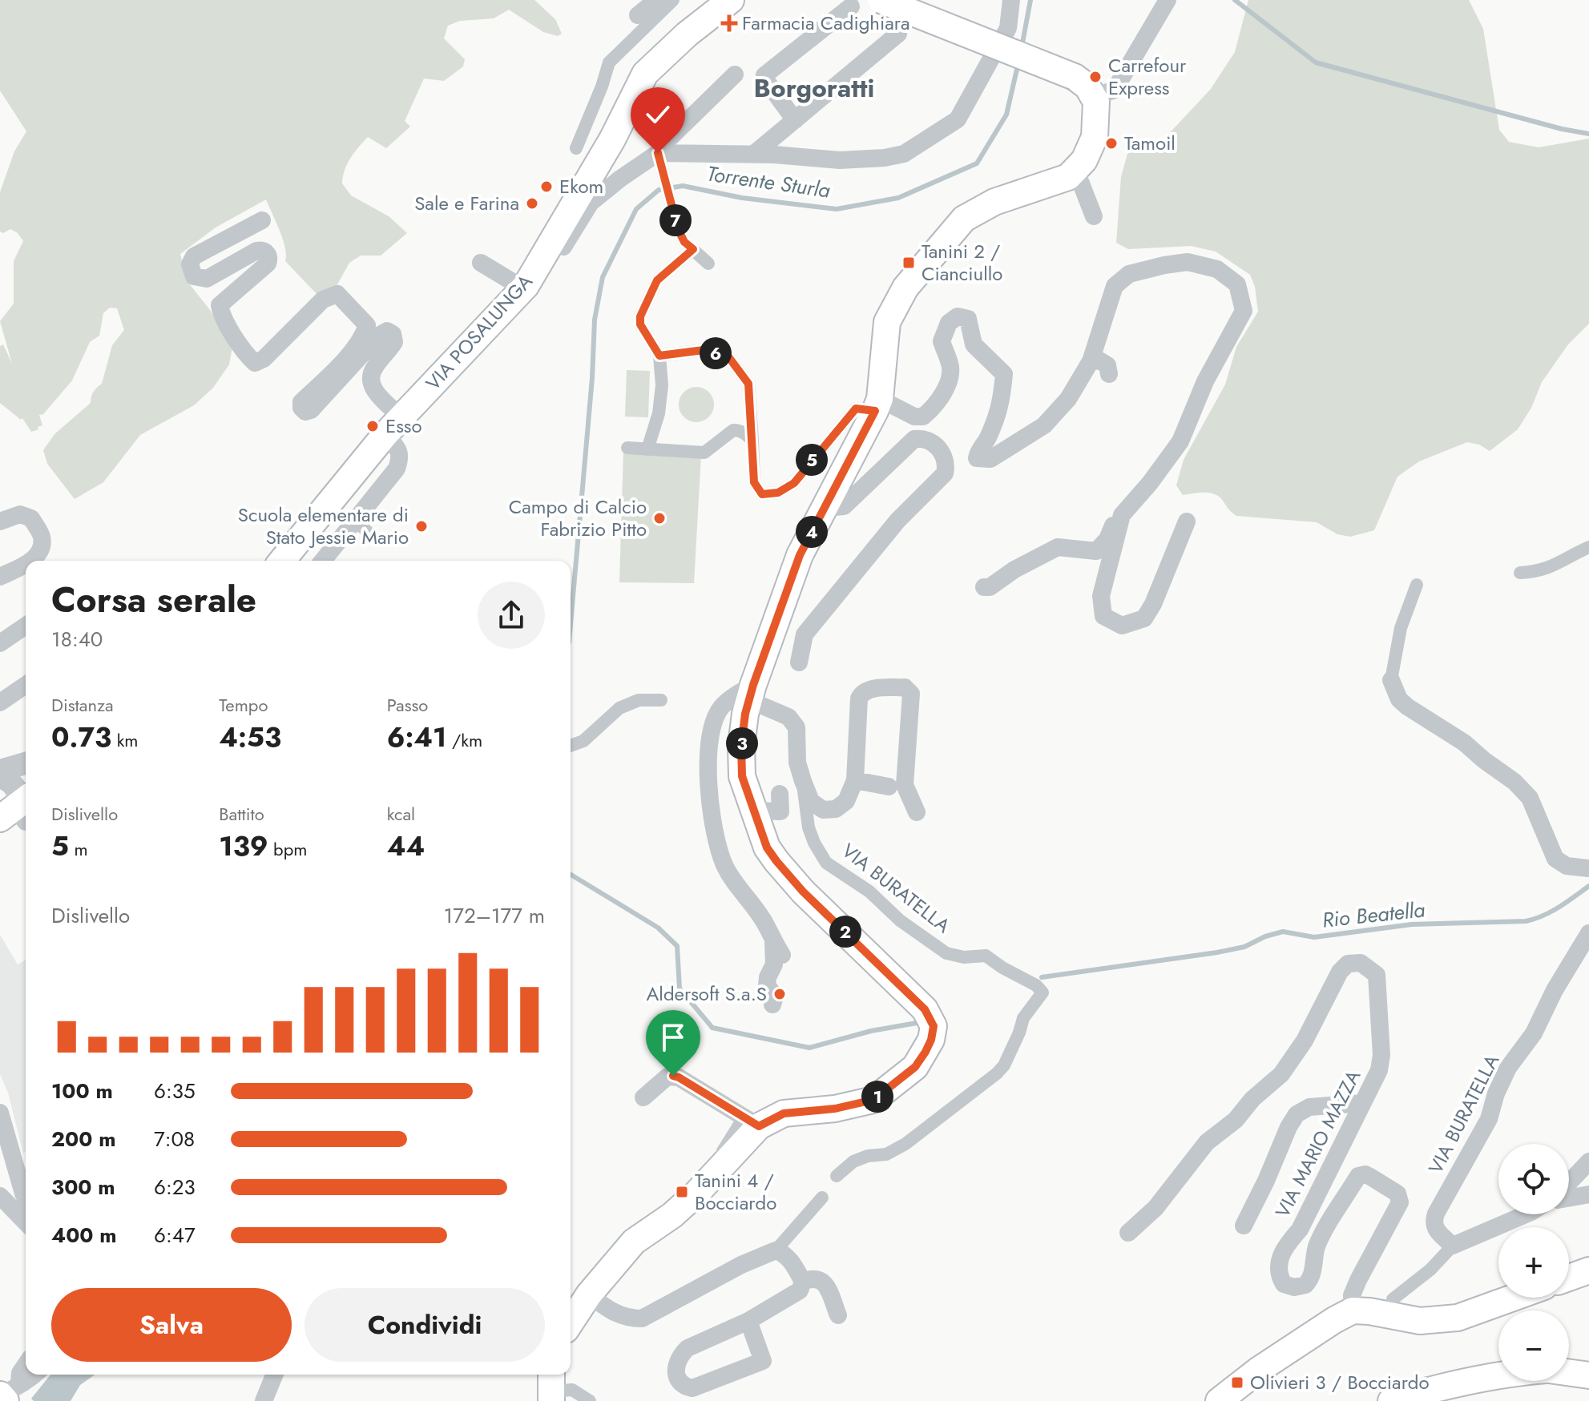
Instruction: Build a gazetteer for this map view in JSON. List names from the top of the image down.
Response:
{
  "streets": {
    "main road": ["VIA POSALUNGA"],
    "street": ["VIA BURATELLA", "VIA MARIO MAZZA"]
  },
  "districts": ["Borgoratti"],
  "water": ["Torrente Sturla", "Rio Beatella"],
  "places": {
    "health": ["Farmacia Cadighiara"],
    "other": [
      "Carrefour Express",
      "Tamoil",
      "Ekom",
      "Sale e Farina",
      "Esso",
      "Campo di Calcio Fabrizio Pitto",
      "Scuola elementare di Stato Jessie Mario",
      "Aldersoft S.a.S"
    ],
    "transit": ["Tanini 2 / Cianciullo", "Tanini 4 / Bocciardo", "Olivieri 3 / Bocciardo"]
  },
  "page": {
    "pins": [
      "7",
      "6",
      "5",
      "4",
      "3",
      "2",
      "1"
    ],
    "heading": ["Corsa serale", "18:40"],
    "stats": [
      ["Distanza", "0.73 km"],
      ["Tempo", "4:53"],
      ["Passo", "6:41 /km"],
      ["Dislivello", "5 m"],
      ["Battito", "139 bpm"],
      ["kcal", "44"]
    ],
    "chart": ["Dislivello", "172–177 m"],
    "list": [
      {
        "name": "100 m",
        "note": "6:35"
      },
      {
        "name": "200 m",
        "note": "7:08"
      },
      {
        "name": "300 m",
        "note": "6:23"
      },
      {
        "name": "400 m",
        "note": "6:47"
      }
    ],
    "map_buttons": ["+", "−"],
    "buttons": ["Salva", "Condividi"]
  }
}
